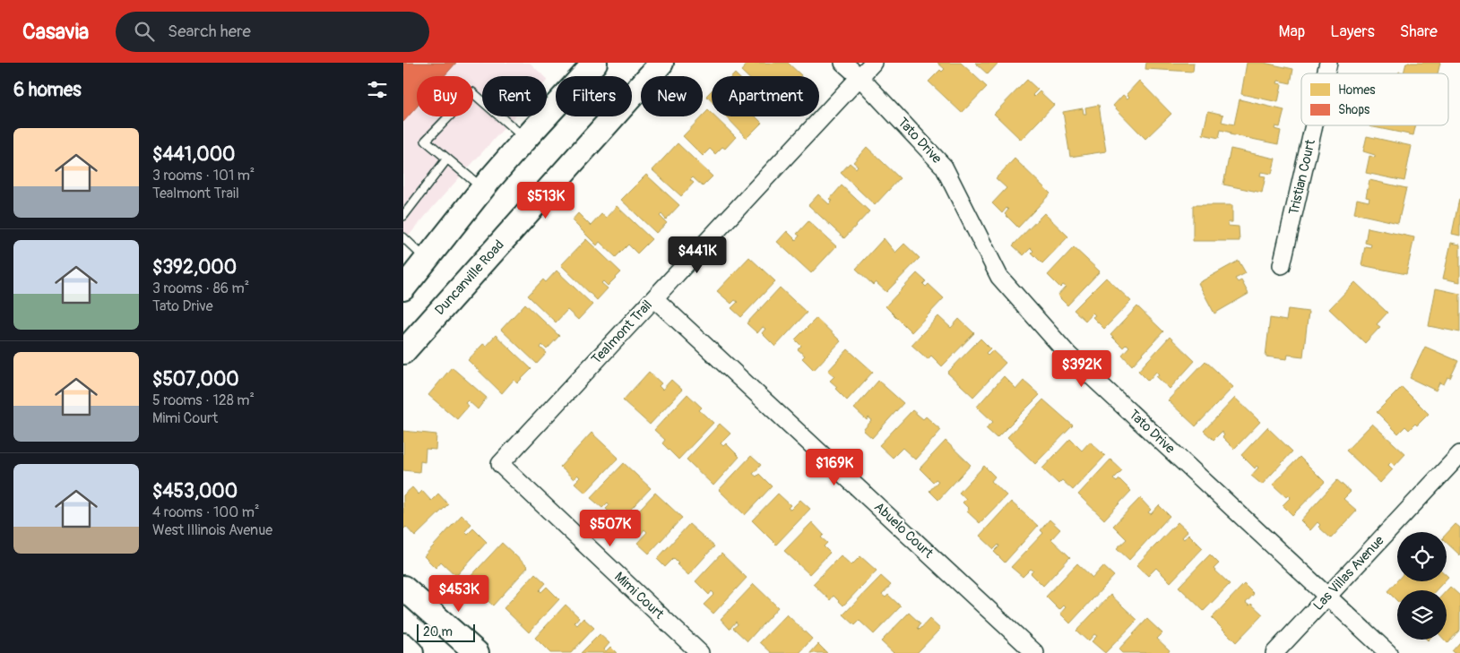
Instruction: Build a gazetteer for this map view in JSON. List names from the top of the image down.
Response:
{
  "streets": {
    "main road": ["Duncanville Road"],
    "street": [
      "Tato Drive",
      "Tristian Court",
      "Tealmont Trail",
      "Abuelo Court",
      "Las Villas Avenue",
      "Mimi Court"
    ]
  },
  "crossings": [
    ["Tato Drive", "Tealmont Trail"],
    ["Tato Drive", "Las Villas Avenue"],
    ["Tealmont Trail", "Abuelo Court"],
    ["Tealmont Trail", "Mimi Court"]
  ],
  "legend": ["Homes", "Shops"],
  "scale_bar": "20 m",
  "page": {
    "header": "Casavia",
    "search": "Search here",
    "nav": ["Map", "Layers", "Share"],
    "heading": "6 homes",
    "chip": [
      "Buy",
      "Rent",
      "Filters",
      "New",
      "Apartment"
    ],
    "list": [
      {
        "name": "$441,000",
        "note": "3 rooms · 101 m² · Tealmont Trail"
      },
      {
        "name": "$392,000",
        "note": "3 rooms · 86 m² · Tato Drive"
      },
      {
        "name": "$507,000",
        "note": "5 rooms · 128 m² · Mimi Court"
      },
      {
        "name": "$453,000",
        "note": "4 rooms · 100 m² · West Illinois Avenue"
      }
    ],
    "price": [
      "$513K",
      "$441K",
      "$392K",
      "$169K",
      "$507K",
      "$453K"
    ],
    "scale": "20 m"
  }
}
